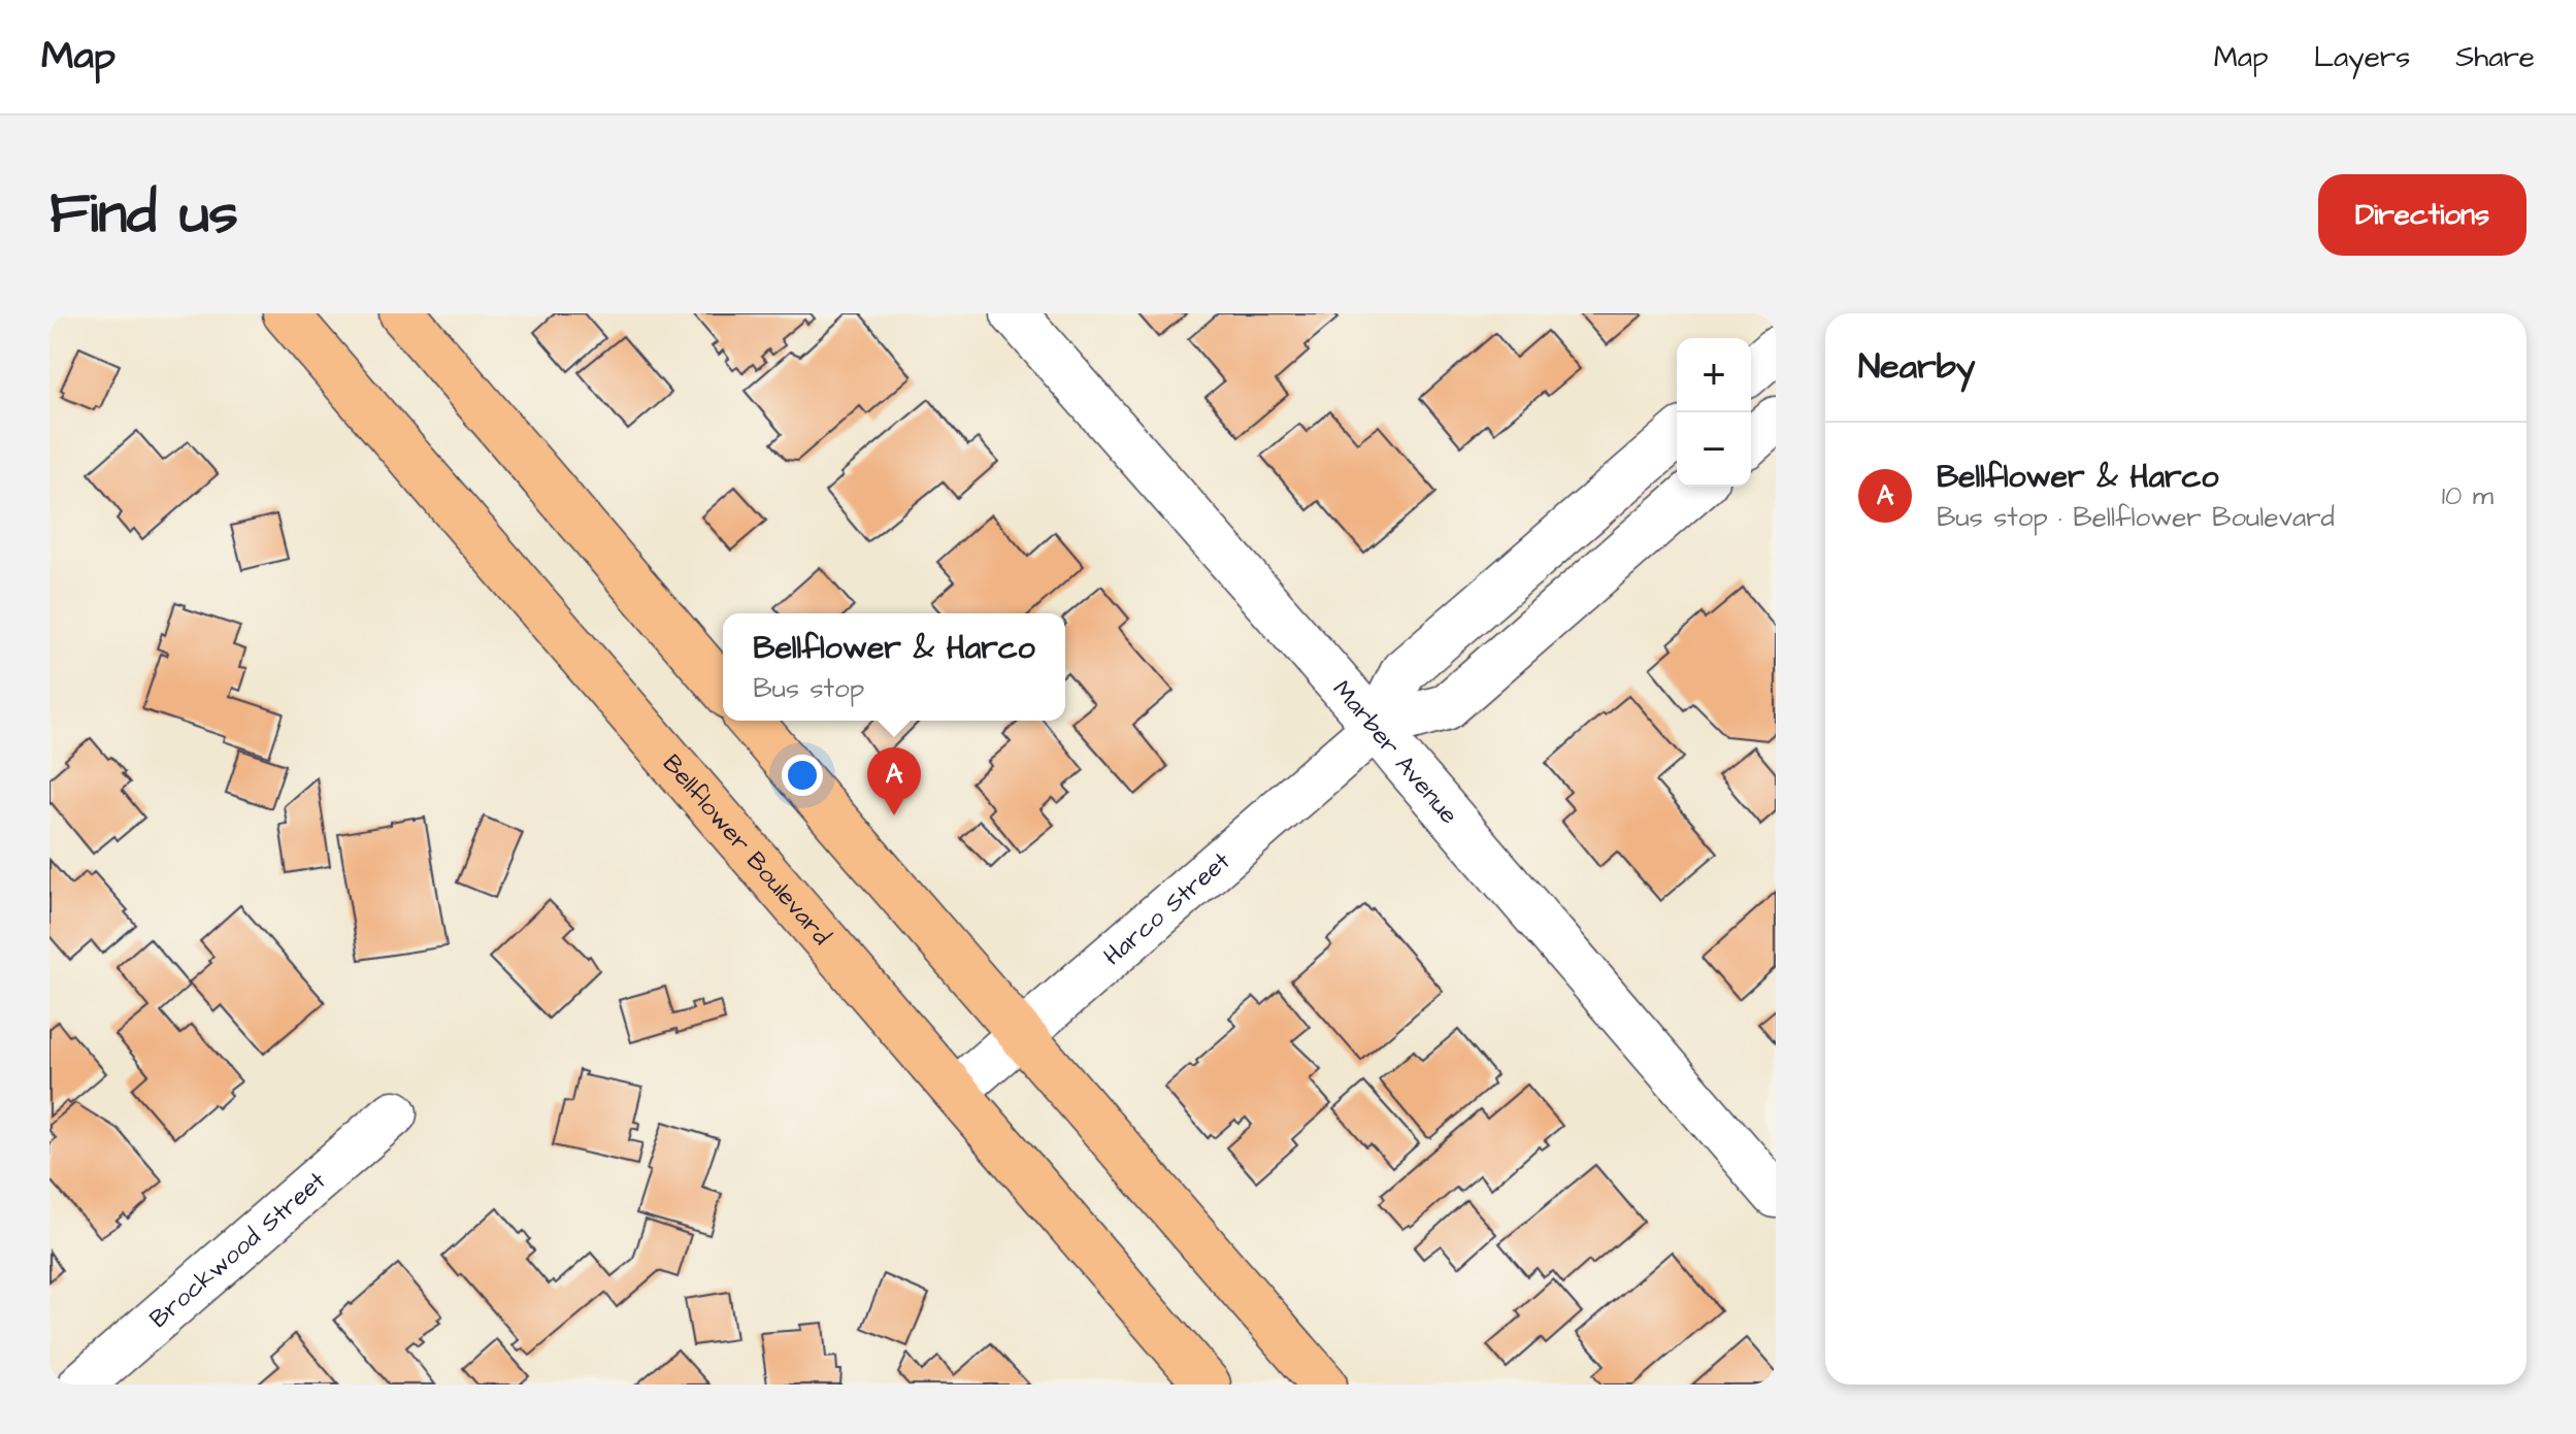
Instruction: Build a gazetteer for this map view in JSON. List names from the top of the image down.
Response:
{
  "streets": {
    "main road": ["Bellflower Boulevard"],
    "street": ["Marber Avenue", "Harco Street", "Brockwood Street"]
  },
  "crossings": [
    ["Marber Avenue", "Harco Street"],
    ["Bellflower Boulevard", "Harco Street"]
  ],
  "page": {
    "header": "Map",
    "nav": ["Map", "Layers", "Share"],
    "title": "Find us",
    "buttons": "Directions",
    "heading": "Nearby",
    "map_buttons": ["+", "−"],
    "list": [
      {
        "mark": "A",
        "name": "Bellflower & Harco",
        "note": "Bus stop · Bellflower Boulevard",
        "value": "10 m"
      }
    ],
    "popup": ["Bellflower & Harco", "Bus stop"],
    "pins": "A"
  }
}
